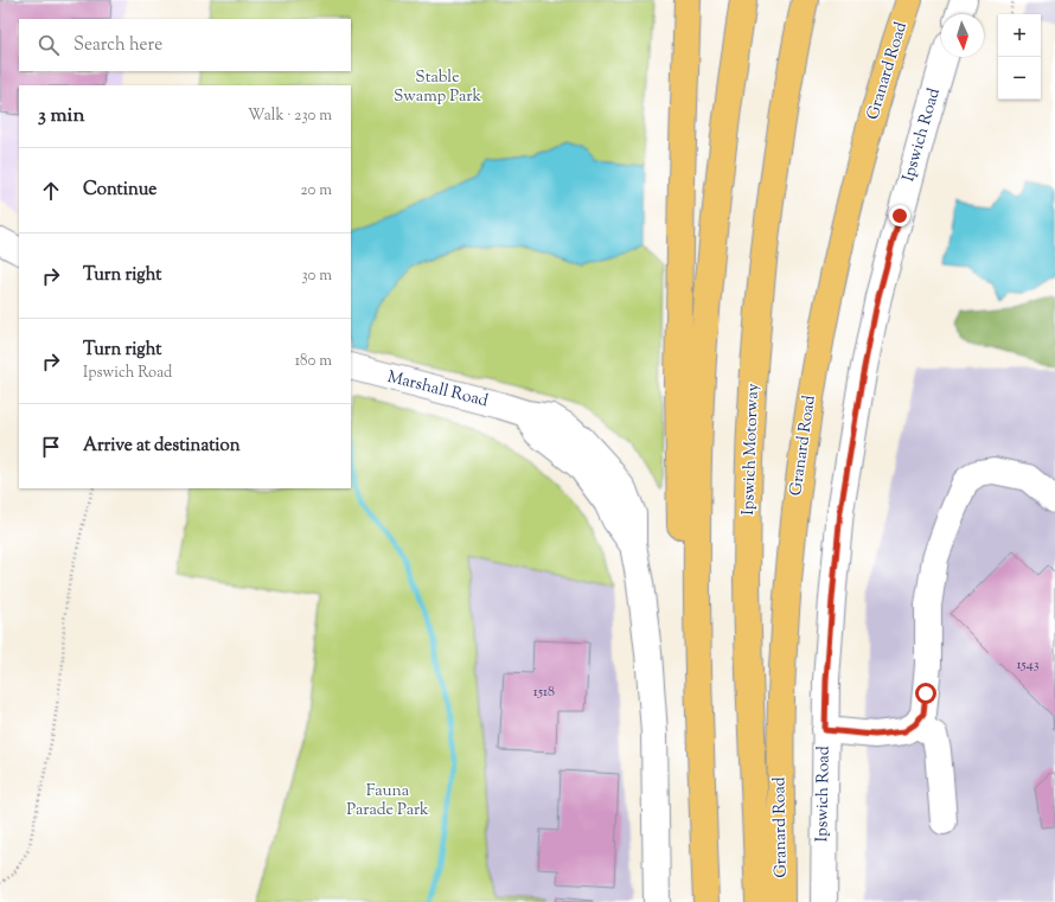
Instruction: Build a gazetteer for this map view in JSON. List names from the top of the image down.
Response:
{
  "streets": {
    "highway": ["Granard Road", "Ipswich Motorway"],
    "street": ["Ipswich Road", "Marshall Road"]
  },
  "parks": ["Stable Swamp Park", "Fauna Parade Park"],
  "house_numbers": ["1543", "1518"],
  "north": "bottom",
  "page": {
    "map_buttons": ["+", "−"],
    "search": "Search here",
    "heading": ["3 min", "Walk · 230 m"],
    "list": [
      ["Continue", "20 m"],
      ["Turn right", "30 m"],
      ["Turn right", "Ipswich Road", "180 m"],
      "Arrive at destination"
    ]
  }
}
